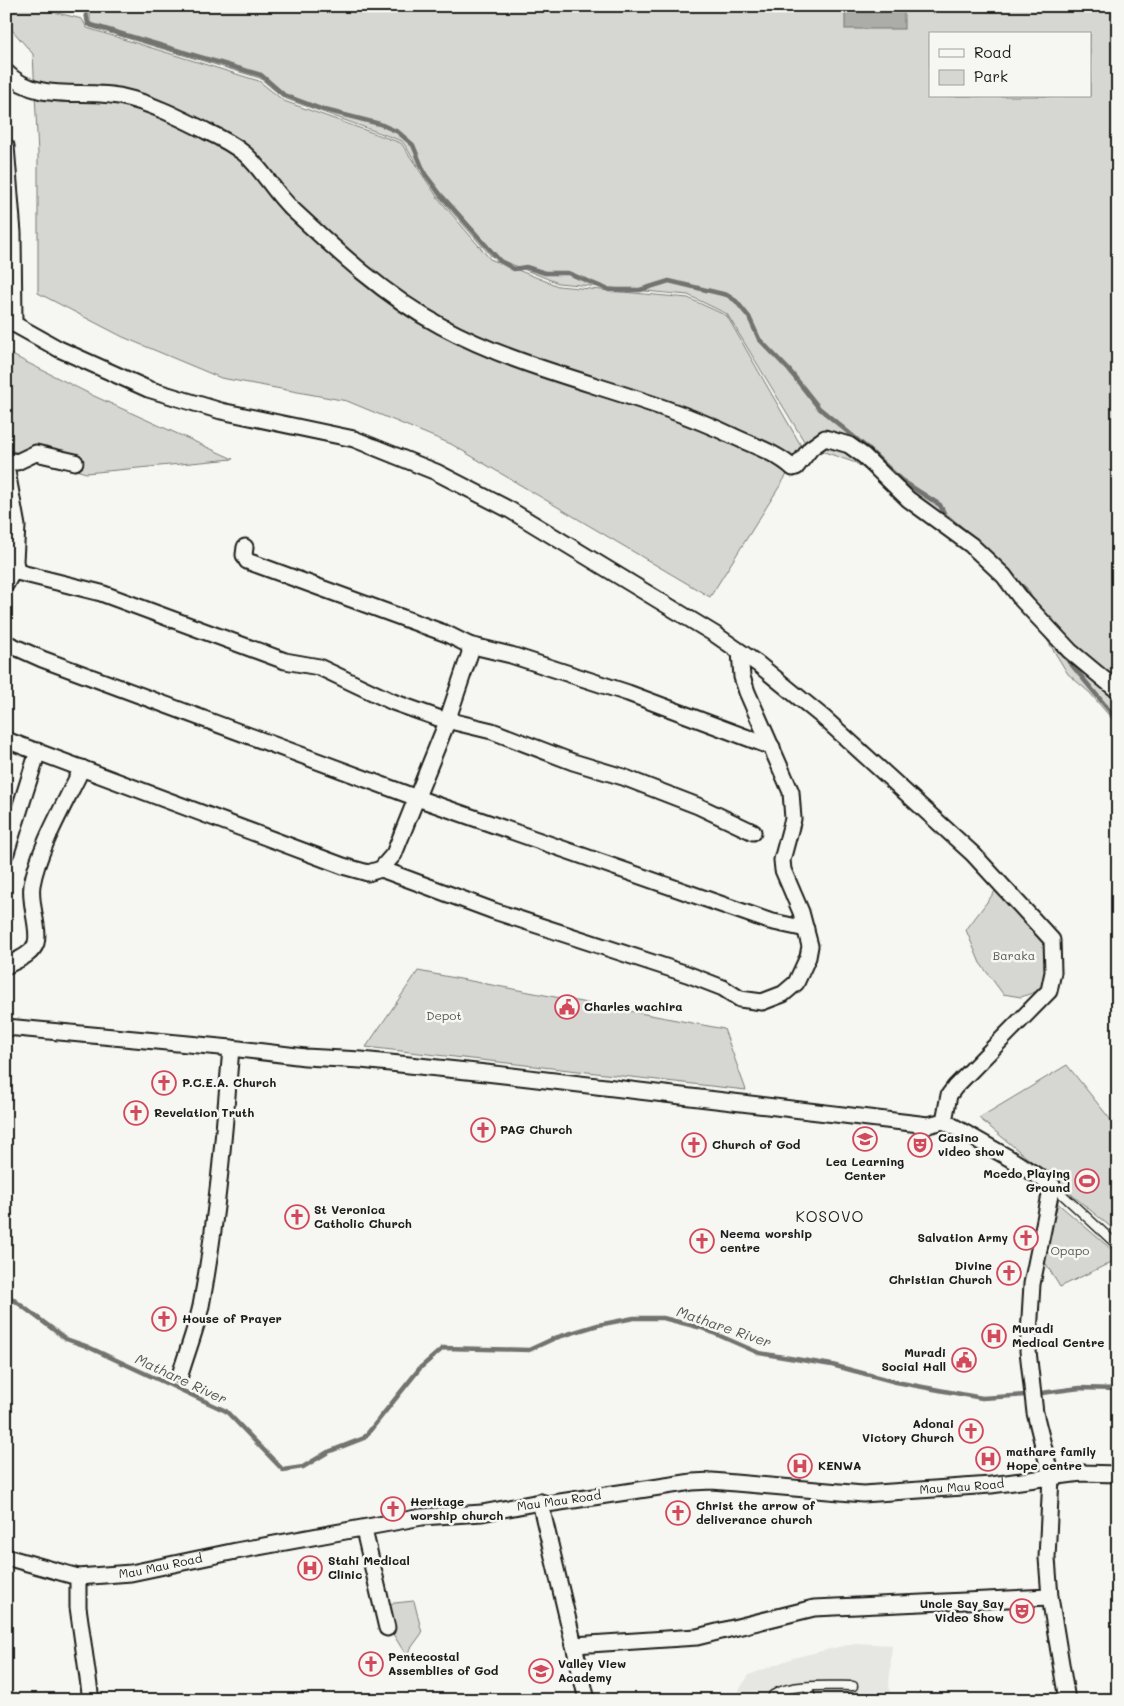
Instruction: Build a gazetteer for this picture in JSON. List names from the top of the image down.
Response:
{
  "streets": {
    "street": ["Mau Mau Road"]
  },
  "districts": ["KOSOVO"],
  "water": ["Mathare River"],
  "parks": ["Baraka", "Depot", "Opapo"],
  "places": {
    "public building": ["Charles wachira", "Muradi Social Hall"],
    "church": [
      "P.C.E.A. Church",
      "Revelation Truth",
      "PAG Church",
      "Church of God",
      "St Veronica Catholic Church",
      "Salvation Army",
      "Neema worship centre",
      "Divine Christian Church",
      "House of Prayer",
      "Adonai Victory Church",
      "Heritage worship church",
      "Christ the arrow of deliverance church",
      "Pentecostal Assemblies of God"
    ],
    "school or university": ["Lea Learning Center", "Valley View Academy"],
    "theatre": ["Casino video show", "Uncle Say Say Video Show"],
    "sports": ["Mcedo Playing Ground"],
    "hospital": [
      "Muradi Medical Centre",
      "mathare family Hope centre",
      "KENWA",
      "Stahi Medical Clinic"
    ]
  },
  "legend": ["Road", "Park"]
}
